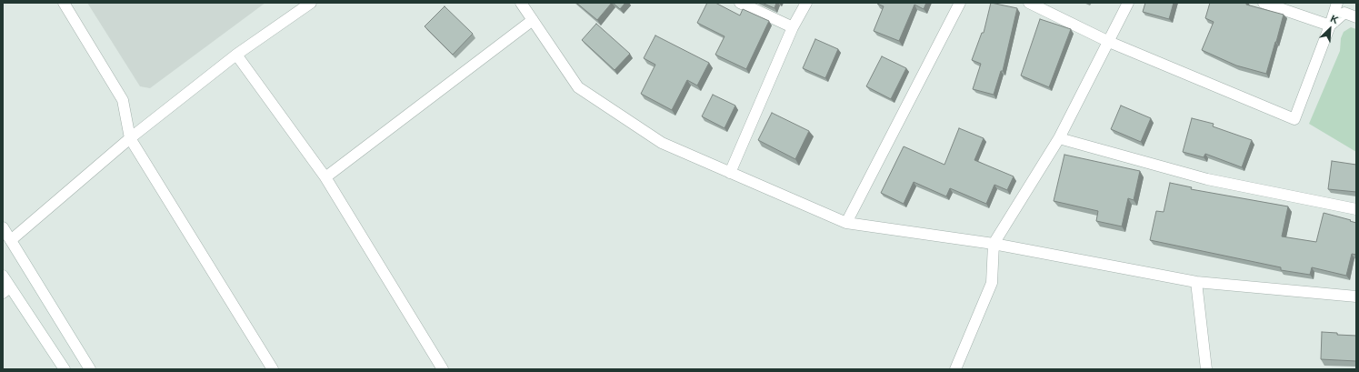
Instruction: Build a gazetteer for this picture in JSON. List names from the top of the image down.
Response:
{
  "north": "top right"
}
